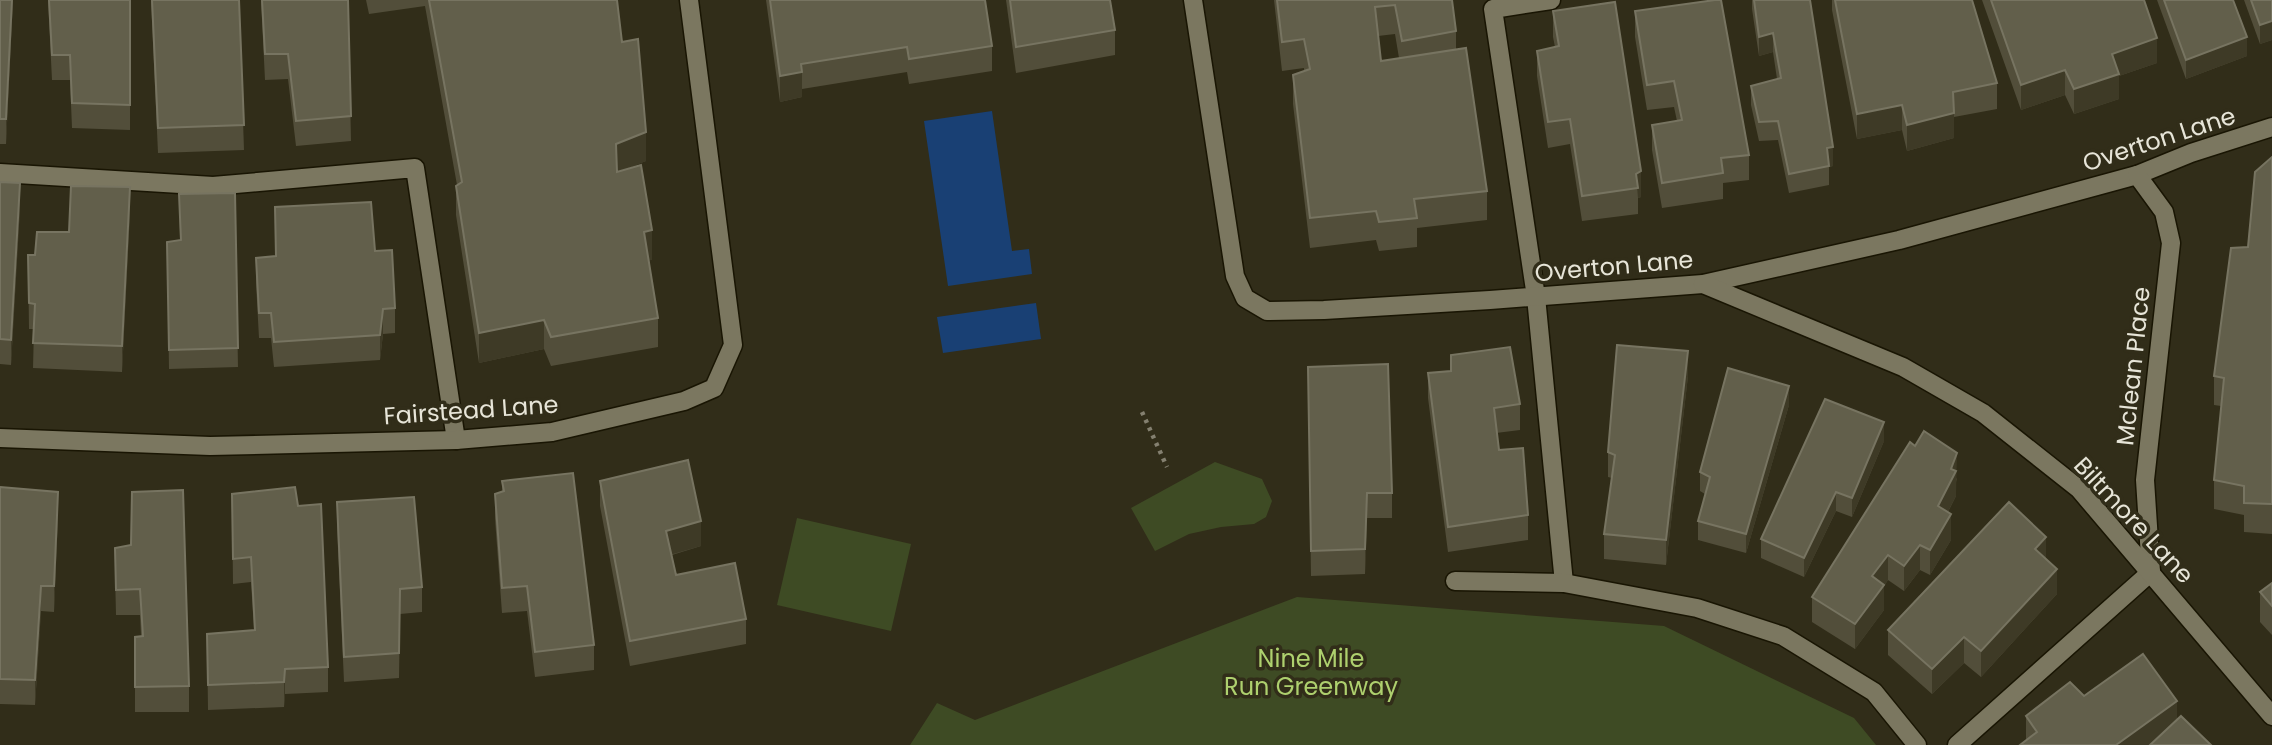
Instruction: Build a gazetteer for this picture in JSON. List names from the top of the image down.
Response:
{
  "streets": {
    "street": [
      "Overton Lane",
      "Mclean Place",
      "Fairstead Lane",
      "Biltmore Lane"
    ]
  },
  "crossings": [
    ["Overton Lane", "Mclean Place"],
    ["Overton Lane", "Biltmore Lane"],
    ["Mclean Place", "Biltmore Lane"]
  ],
  "parks": ["Nine Mile Run Greenway"]
}
